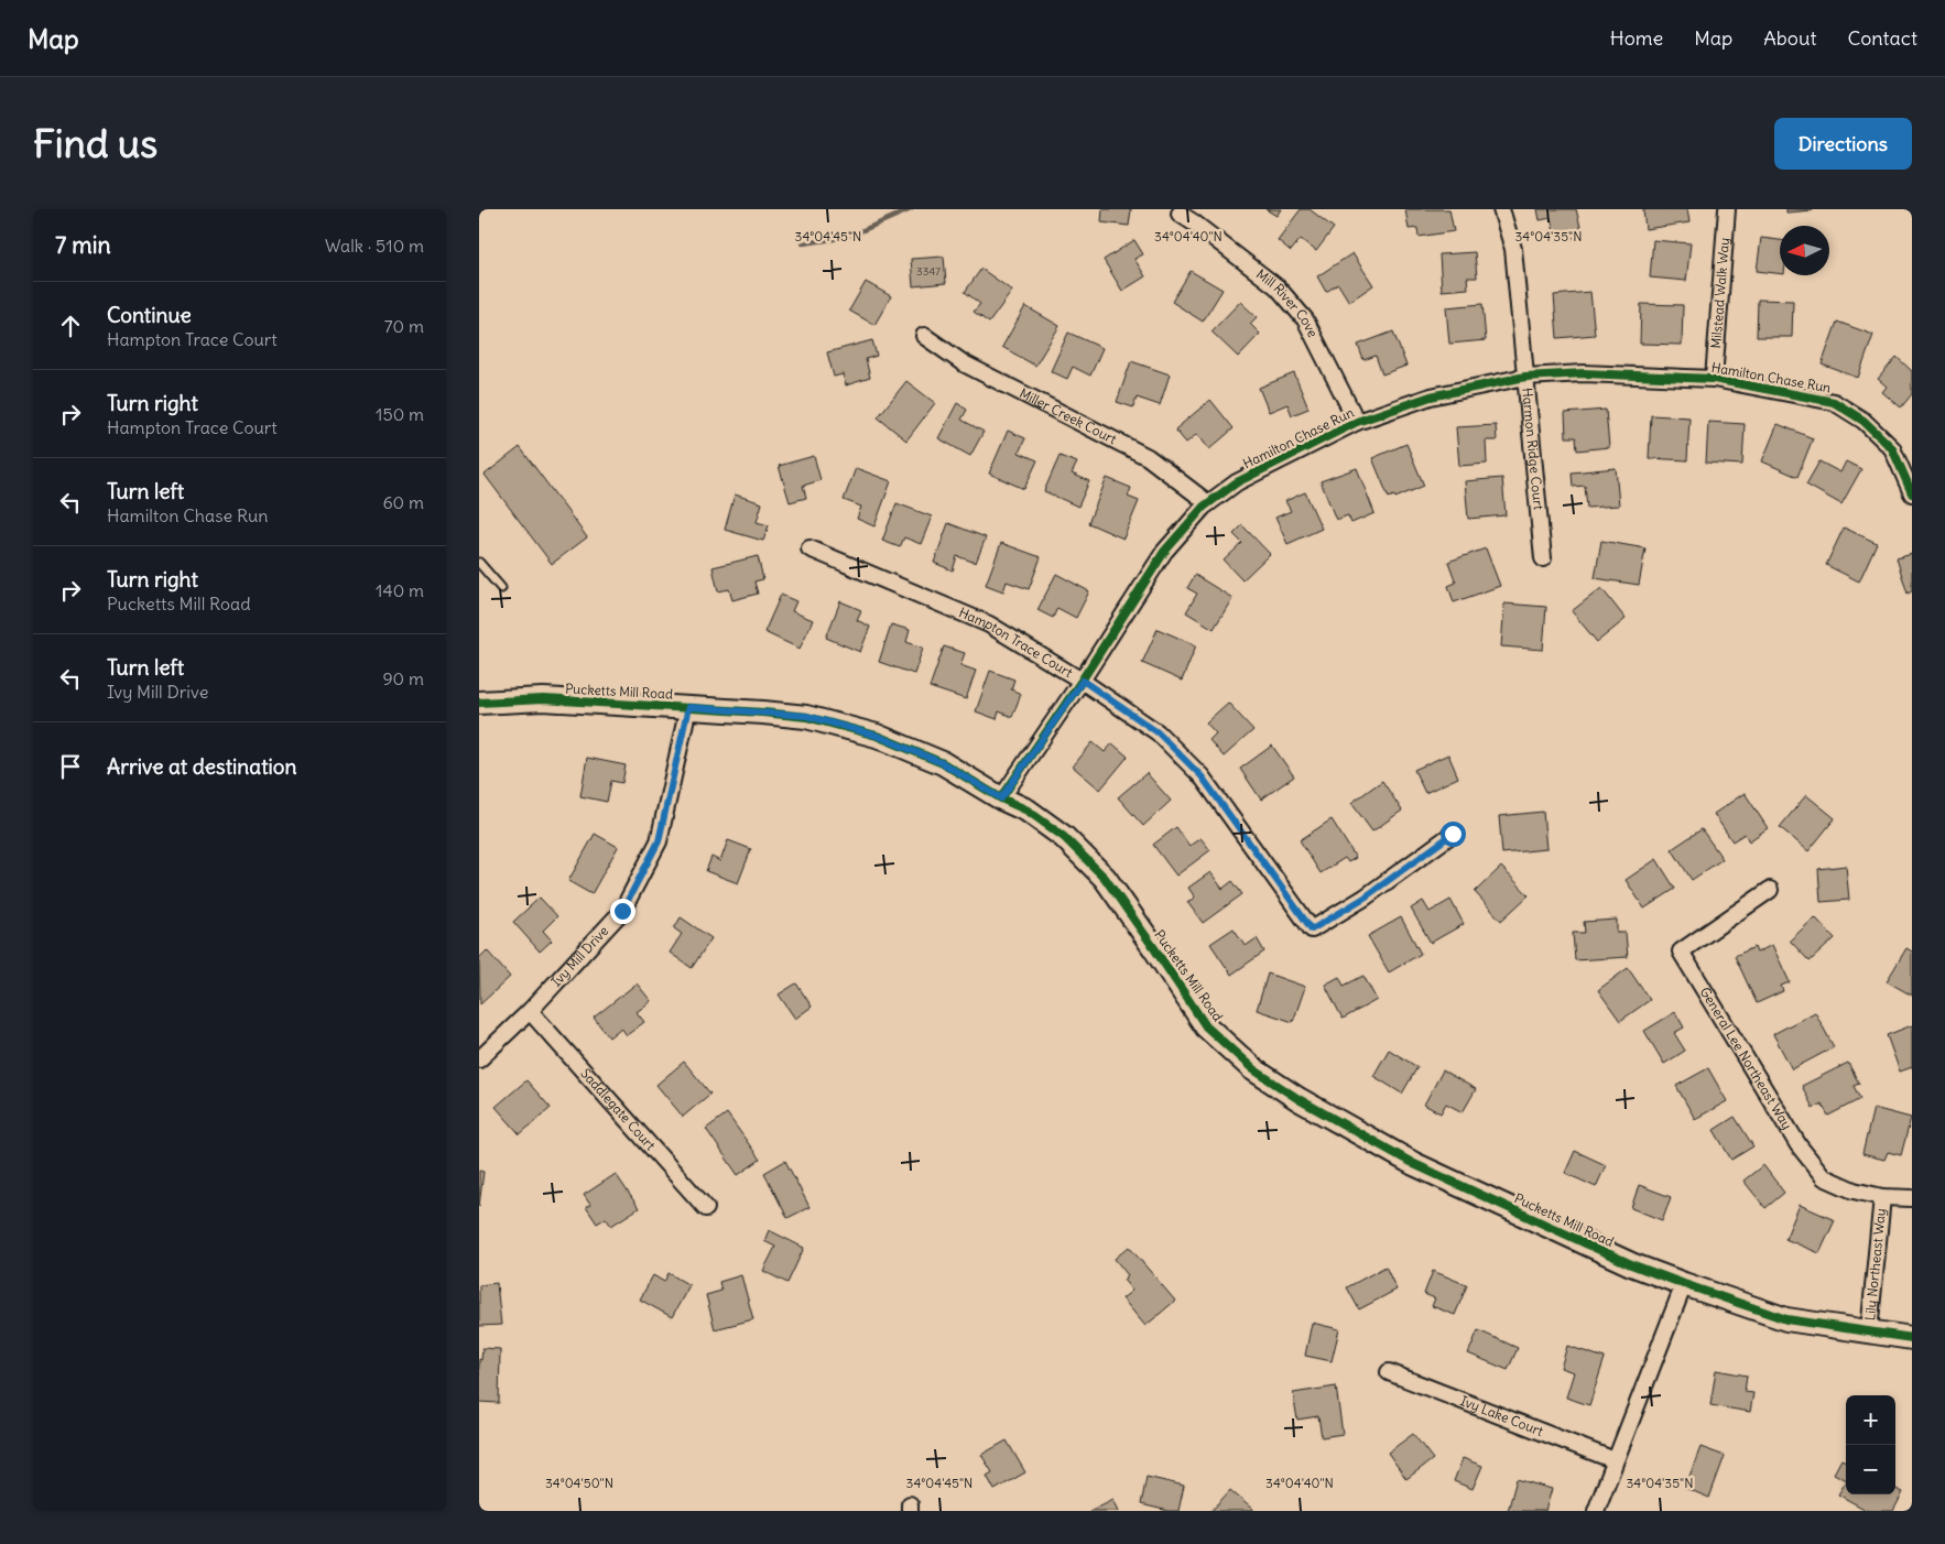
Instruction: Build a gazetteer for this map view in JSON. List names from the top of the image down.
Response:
{
  "streets": {
    "street": [
      "Milstead Walk Way",
      "Mill River Cove",
      "Hamilton Chase Run",
      "Miller Creek Court",
      "Harmon Ridge Court",
      "Hampton Trace Court",
      "Pucketts Mill Road",
      "Ivy Mill Drive",
      "General Lee Northeast Way",
      "Saddlegate Court",
      "Lily Northeast Way",
      "Ivy Lake Court"
    ]
  },
  "crossings": [
    ["Milstead Walk Way", "Hamilton Chase Run"],
    ["Mill River Cove", "Hamilton Chase Run"],
    ["Hamilton Chase Run", "Miller Creek Court"],
    ["Hamilton Chase Run", "Harmon Ridge Court"],
    ["Hamilton Chase Run", "Hampton Trace Court"],
    ["Hamilton Chase Run", "Pucketts Mill Road"],
    ["Pucketts Mill Road", "Ivy Mill Drive"],
    ["Pucketts Mill Road", "Lily Northeast Way"],
    ["Ivy Mill Drive", "Saddlegate Court"],
    ["General Lee Northeast Way", "Lily Northeast Way"]
  ],
  "house_numbers": ["3347"],
  "north": "left",
  "page": {
    "header": "Map",
    "nav": [
      "Home",
      "Map",
      "About",
      "Contact"
    ],
    "buttons": "Directions",
    "title": "Find us",
    "heading": ["7 min", "Walk · 510 m"],
    "list": [
      ["Continue", "Hampton Trace Court", "70 m"],
      ["Turn right", "Hampton Trace Court", "150 m"],
      ["Turn left", "Hamilton Chase Run", "60 m"],
      ["Turn right", "Pucketts Mill Road", "140 m"],
      ["Turn left", "Ivy Mill Drive", "90 m"],
      "Arrive at destination"
    ],
    "map_buttons": ["+", "−"]
  },
  "coordinates": [
    "34°04'45\"N",
    "34°04'40\"N",
    "34°04'35\"N",
    "34°04'50\"N"
  ]
}
